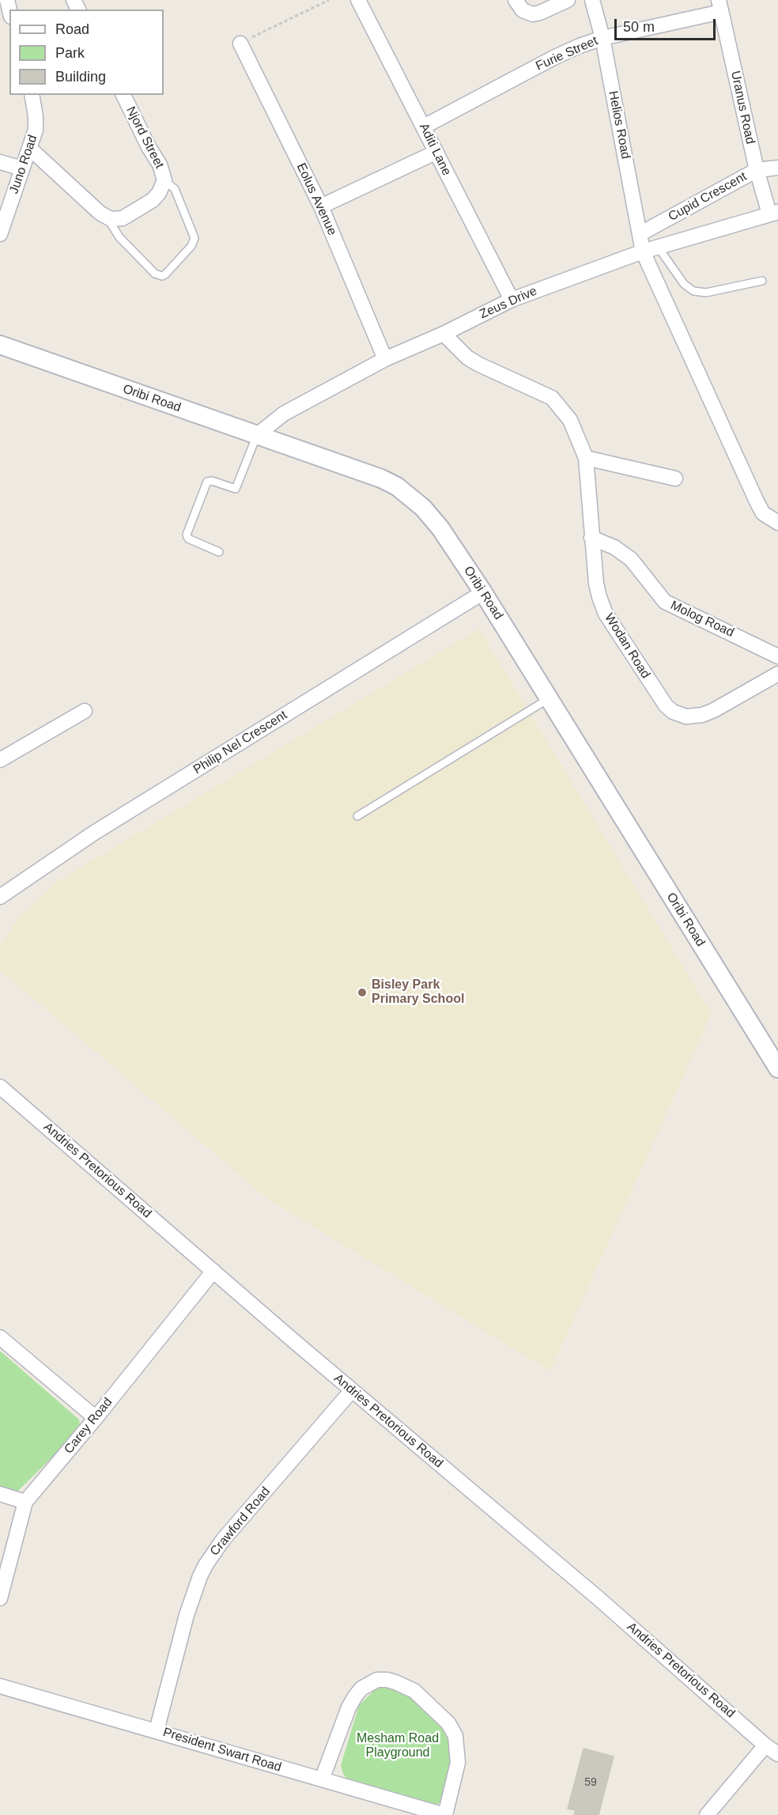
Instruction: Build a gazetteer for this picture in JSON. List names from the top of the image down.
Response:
{
  "streets": {
    "street": [
      "Furie Street",
      "Uranus Road",
      "Helios Road",
      "Njord Street",
      "Aditi Lane",
      "Juno Road",
      "Cupid Crescent",
      "Eolus Avenue",
      "Zeus Drive",
      "Oribi Road",
      "Molog Road",
      "Wodan Road",
      "Philip Nel Crescent",
      "Andries Pretorious Road",
      "Carey Road",
      "Crawford Road",
      "President Swart Road"
    ]
  },
  "crossings": [
    ["Furie Street", "Uranus Road"],
    ["Furie Street", "Helios Road"],
    ["Furie Street", "Aditi Lane"],
    ["Uranus Road", "Cupid Crescent"],
    ["Uranus Road", "Zeus Drive"],
    ["Helios Road", "Cupid Crescent"],
    ["Helios Road", "Zeus Drive"],
    ["Aditi Lane", "Zeus Drive"],
    ["Eolus Avenue", "Zeus Drive"],
    ["Zeus Drive", "Oribi Road"],
    ["Zeus Drive", "Wodan Road"],
    ["Oribi Road", "Philip Nel Crescent"],
    ["Molog Road", "Wodan Road"],
    ["Andries Pretorious Road", "Carey Road"],
    ["Andries Pretorious Road", "Crawford Road"],
    ["Crawford Road", "President Swart Road"]
  ],
  "parks": ["Mesham Road Playground"],
  "places": ["Bisley Park Primary School"],
  "house_numbers": ["59"],
  "legend": ["Road", "Park", "Building"],
  "scale_bar": "50 m"
}
